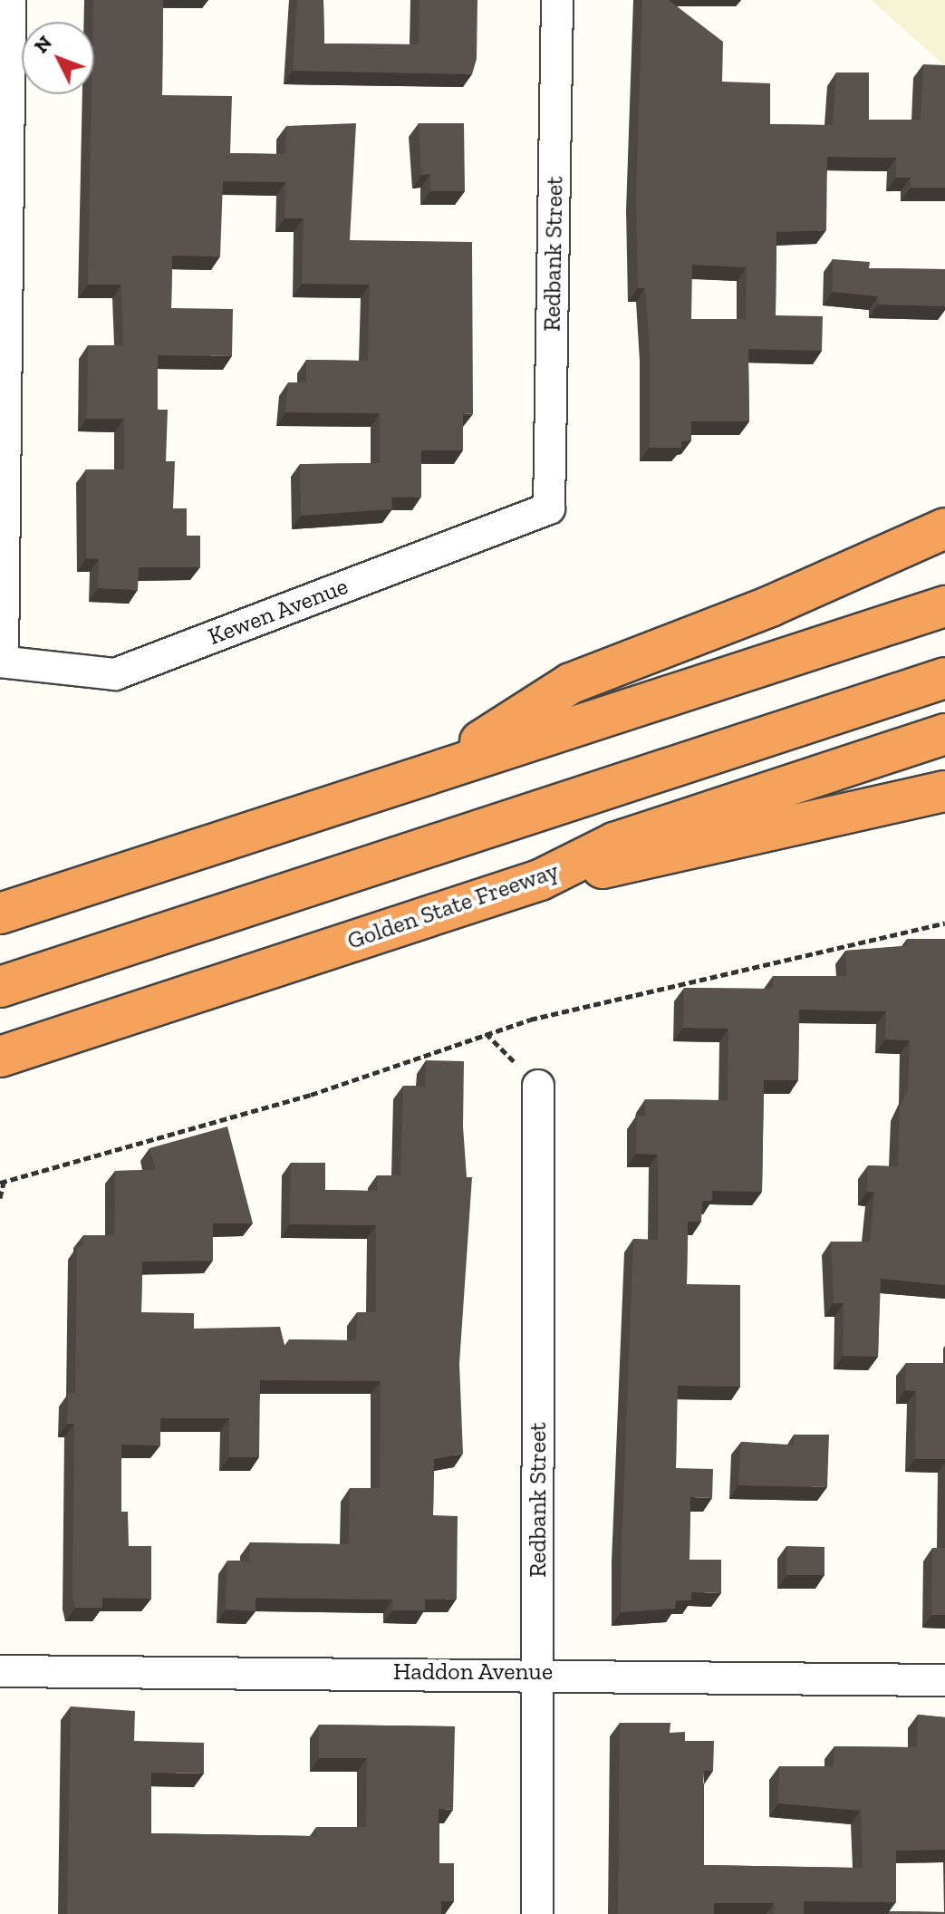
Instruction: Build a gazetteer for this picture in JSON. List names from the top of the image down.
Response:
{
  "streets": {
    "highway": ["Golden State Freeway"],
    "street": ["Redbank Street", "Kewen Avenue", "Haddon Avenue"]
  },
  "crossings": [
    ["Redbank Street", "Kewen Avenue"],
    ["Redbank Street", "Haddon Avenue"]
  ],
  "north": "top left"
}
